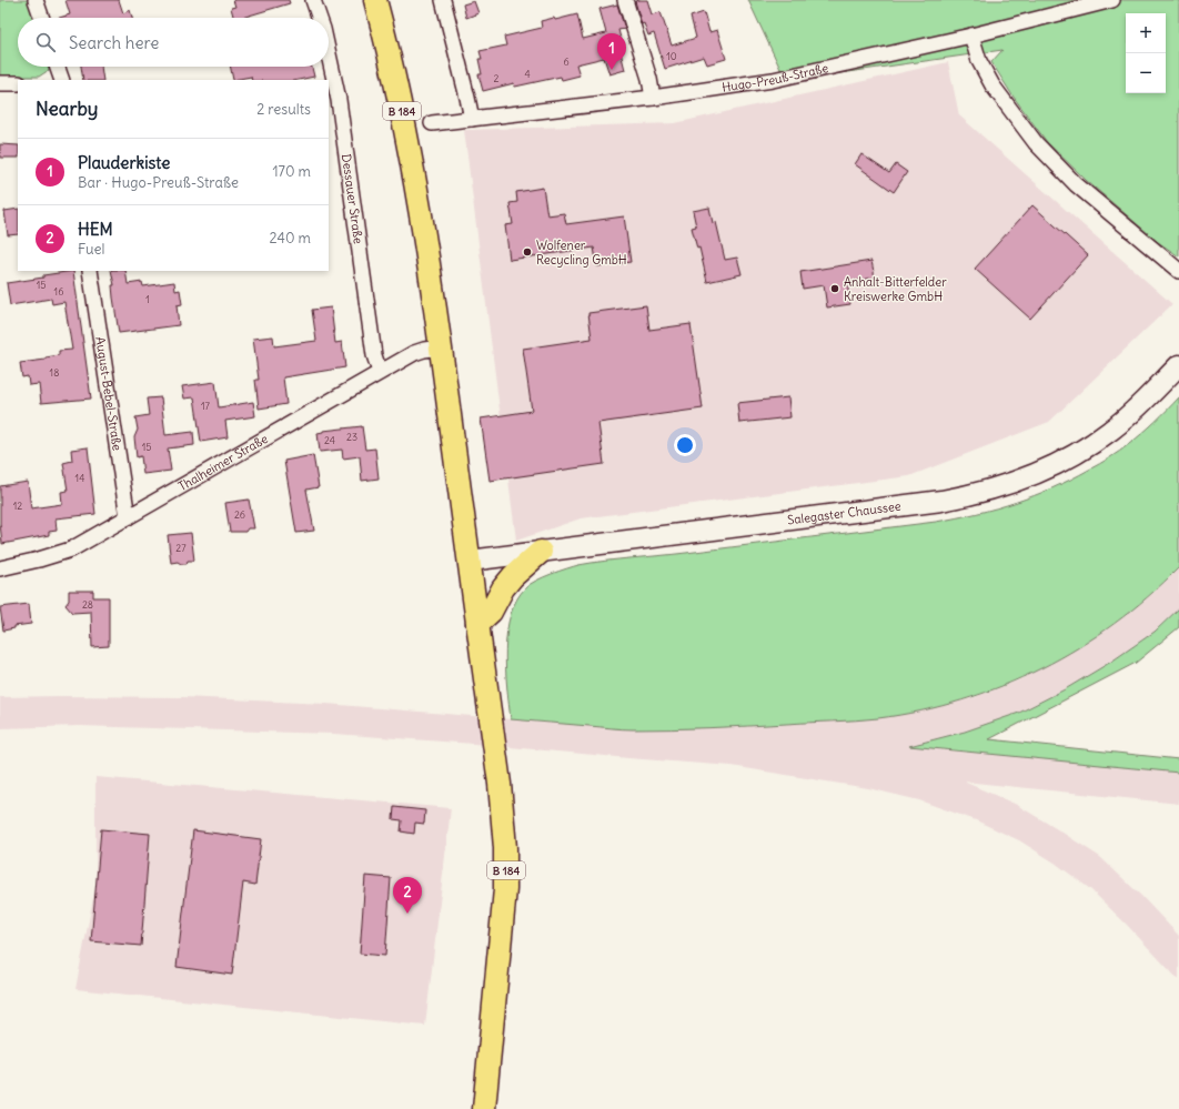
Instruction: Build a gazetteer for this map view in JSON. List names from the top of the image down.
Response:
{
  "streets": {
    "main road": ["B 184", "Salegaster Chaussee"],
    "street": [
      "Hugo-Preuß-Straße",
      "Dessauer Straße",
      "August-Bebel-Straße",
      "Thalheimer Straße"
    ]
  },
  "crossings": [
    ["B 184", "Thalheimer Straße"],
    ["B 184", "Salegaster Chaussee"],
    ["Dessauer Straße", "Thalheimer Straße"],
    ["August-Bebel-Straße", "Thalheimer Straße"]
  ],
  "places": ["Wolfener Recycling GmbH", "Anhalt-Bitterfelder Kreiswerke GmbH"],
  "house_numbers": [
    "10",
    "6",
    "4",
    "2",
    "15",
    "16",
    "1",
    "18",
    "17",
    "23",
    "24",
    "15",
    "14",
    "12",
    "26",
    "27",
    "28"
  ],
  "page": {
    "map_buttons": ["+", "−"],
    "search": "Search here",
    "pins": ["1", "2"],
    "heading": ["Nearby", "2 results"],
    "list": [
      {
        "mark": "1",
        "name": "Plauderkiste",
        "note": "Bar · Hugo-Preuß-Straße",
        "value": "170 m"
      },
      {
        "mark": "2",
        "name": "HEM",
        "note": "Fuel",
        "value": "240 m"
      }
    ]
  }
}
